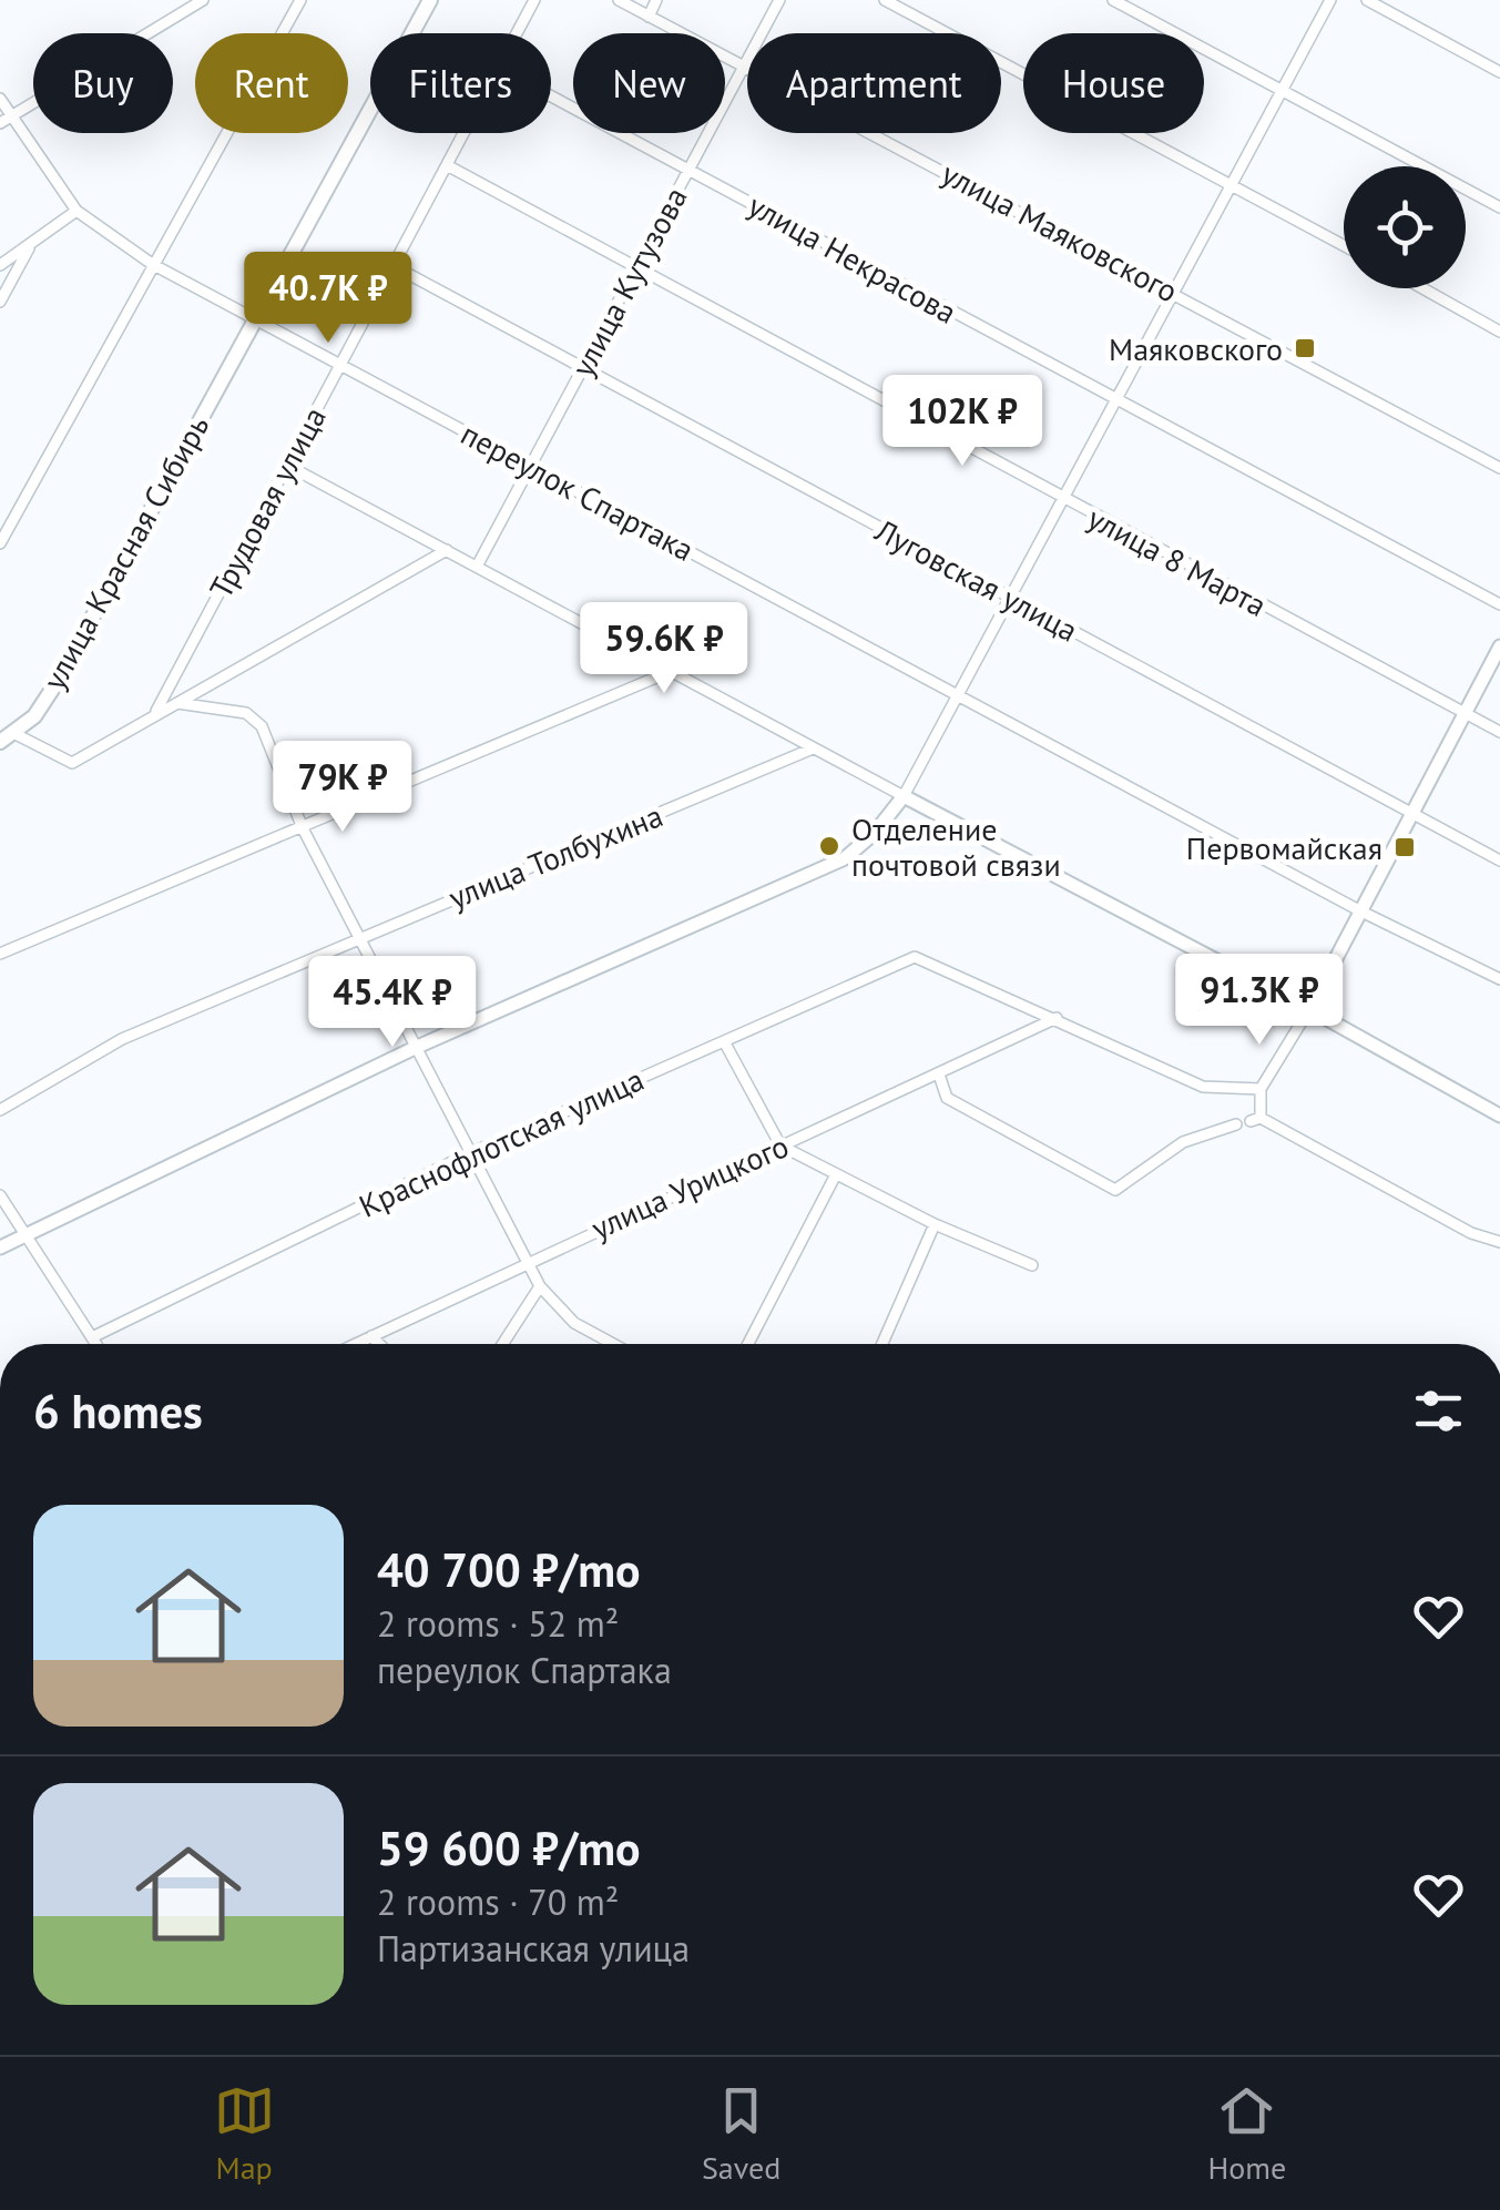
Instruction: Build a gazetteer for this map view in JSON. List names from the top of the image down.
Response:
{
  "streets": {
    "main road": ["улица Красная Сибирь"],
    "street": [
      "улица Маяковского",
      "улица Некрасова",
      "улица Кутузова",
      "переулок Спартака",
      "Трудовая улица",
      "улица 8 Марта",
      "Луговская улица",
      "улица Толбухина",
      "Краснофлотская улица",
      "улица Урицкого"
    ]
  },
  "crossings": [
    ["улица Маяковского", "улица Кутузова"],
    ["улица Некрасова", "улица Кутузова"],
    ["улица Кутузова", "переулок Спартака"],
    ["улица Кутузова", "улица 8 Марта"],
    ["улица Кутузова", "Луговская улица"],
    ["переулок Спартака", "Трудовая улица"],
    ["переулок Спартака", "улица Красная Сибирь"],
    ["Трудовая улица", "улица 8 Марта"],
    ["Трудовая улица", "Луговская улица"],
    ["Краснофлотская улица", "улица Урицкого"]
  ],
  "places": {
    "transit": ["Маяковского", "Первомайская"],
    "other": ["Отделение почтовой связи"]
  },
  "page": {
    "chip": [
      "Buy",
      "Rent",
      "Filters",
      "New",
      "Apartment",
      "House"
    ],
    "price": [
      "40.7K ₽",
      "102K ₽",
      "59.6K ₽",
      "79K ₽",
      "91.3K ₽",
      "45.4K ₽"
    ],
    "heading": "6 homes",
    "list": [
      {
        "name": "40 700 ₽/mo",
        "note": "2 rooms · 52 m² · переулок Спартака"
      },
      {
        "name": "59 600 ₽/mo",
        "note": "2 rooms · 70 m² · Партизанская улица"
      }
    ],
    "tabs": ["Map", "Saved", "Home"]
  }
}
